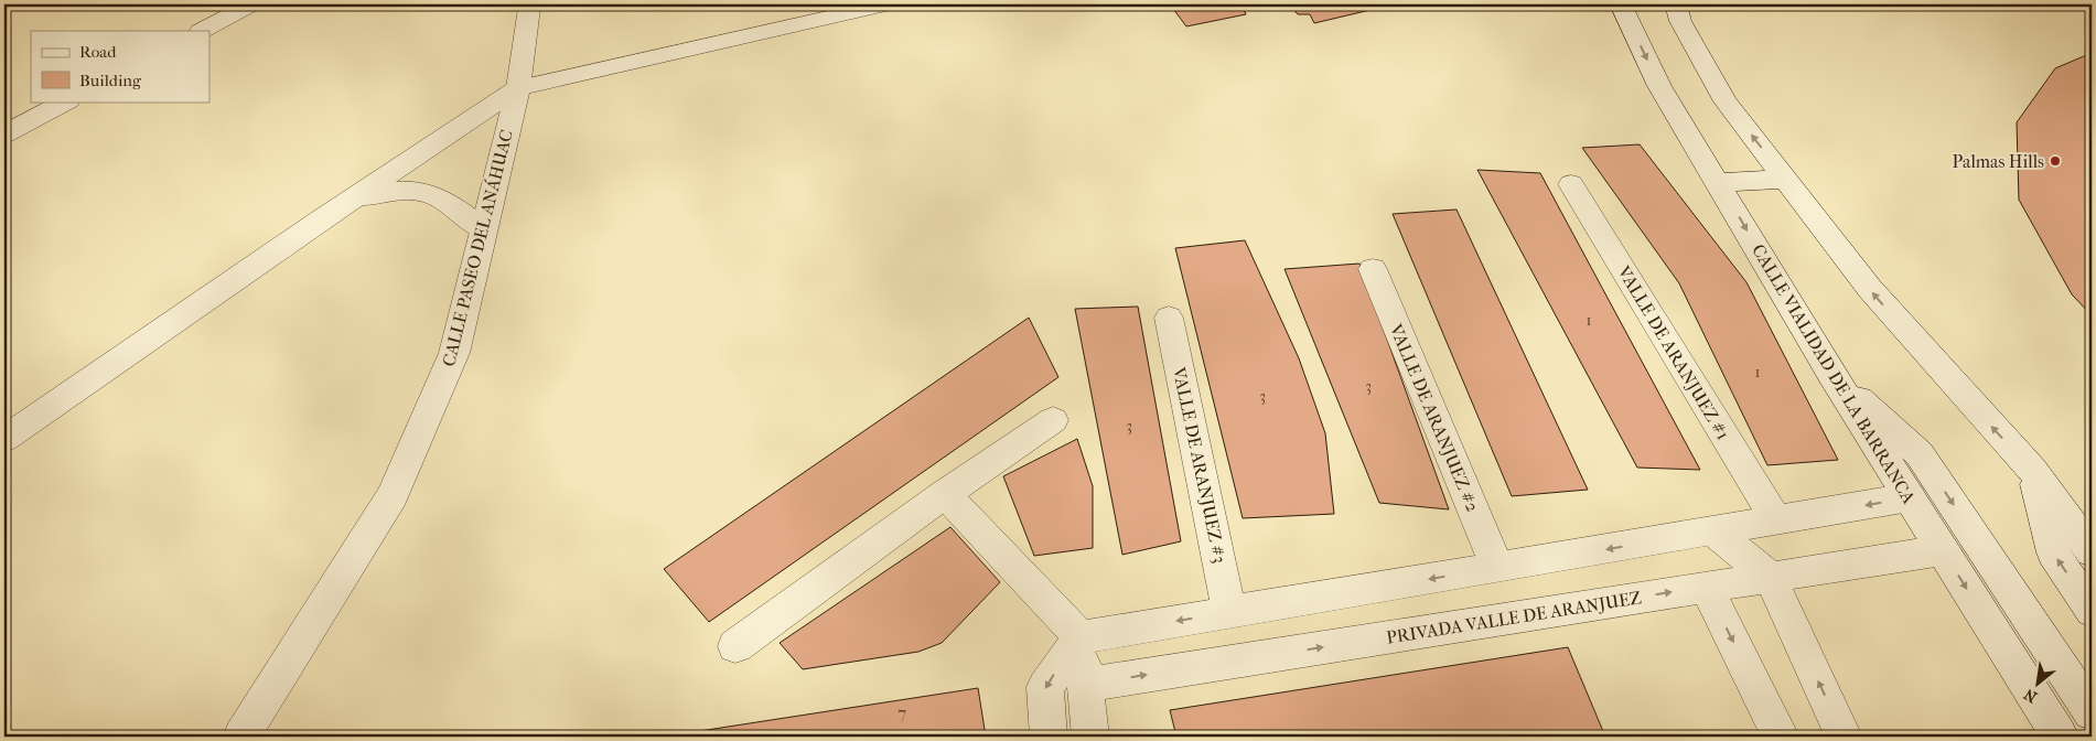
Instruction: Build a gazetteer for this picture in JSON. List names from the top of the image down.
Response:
{
  "streets": {
    "street": [
      "CALLE PASEO DEL ANÁHUAC",
      "VALLE DE ARANJUEZ #1",
      "CALLE VIALIDAD DE LA BARRANCA",
      "VALLE DE ARANJUEZ #2",
      "VALLE DE ARANJUEZ #3",
      "PRIVADA VALLE DE ARANJUEZ"
    ]
  },
  "crossings": [
    ["CALLE VIALIDAD DE LA BARRANCA", "PRIVADA VALLE DE ARANJUEZ"]
  ],
  "places": ["Palmas Hills"],
  "house_numbers": [
    "1",
    "1",
    "3",
    "3",
    "3",
    "7"
  ],
  "legend": ["Road", "Building"],
  "north": "bottom left"
}
